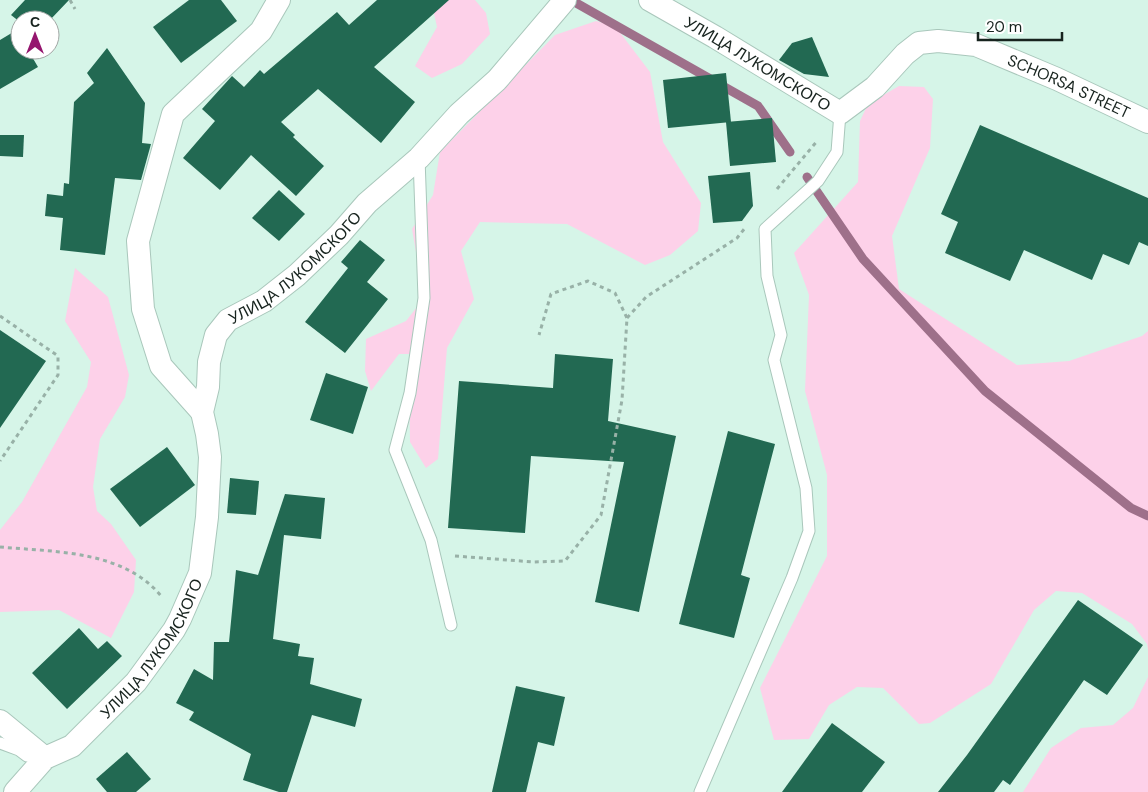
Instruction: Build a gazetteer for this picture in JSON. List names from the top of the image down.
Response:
{
  "streets": {
    "street": ["УЛИЦА ЛУКОМСКОГО", "SCHORSA STREET"]
  },
  "crossings": [
    ["УЛИЦА ЛУКОМСКОГО", "SCHORSA STREET"]
  ],
  "scale_bar": "20 m",
  "north": "top"
}
